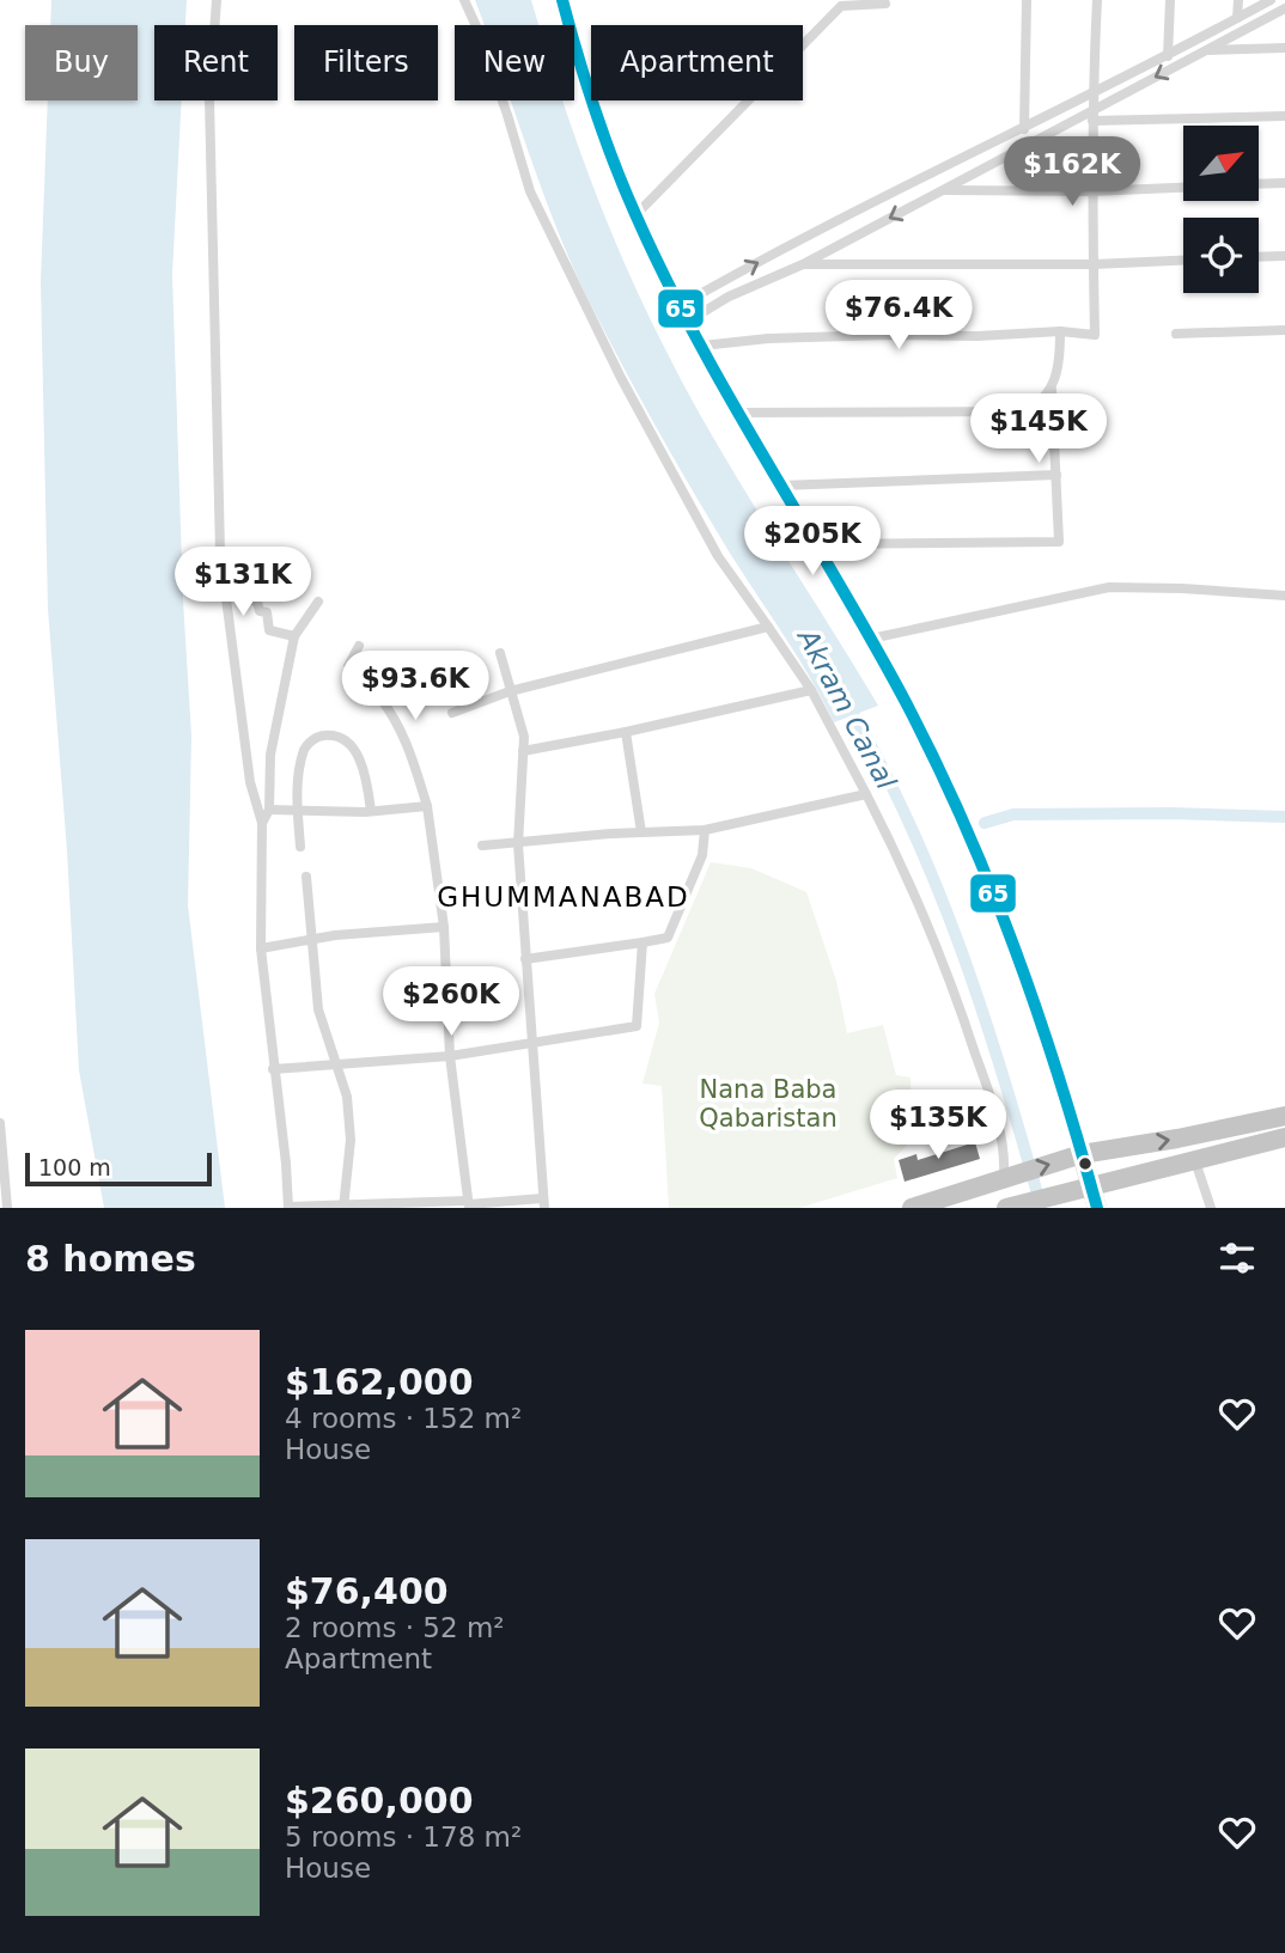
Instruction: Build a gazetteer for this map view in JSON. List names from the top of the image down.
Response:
{
  "districts": ["GHUMMANABAD"],
  "water": ["Akram Canal"],
  "parks": ["Nana Baba Qabaristan"],
  "lines": ["transit line 65"],
  "scale_bar": "100 m",
  "north": "top right",
  "page": {
    "chip": [
      "Buy",
      "Rent",
      "Filters",
      "New",
      "Apartment"
    ],
    "price": [
      "$162K",
      "$76.4K",
      "$145K",
      "$205K",
      "$131K",
      "$93.6K",
      "$260K",
      "$135K"
    ],
    "scale": "100 m",
    "heading": "8 homes",
    "list": [
      {
        "name": "$162,000",
        "note": "4 rooms · 152 m² · House"
      },
      {
        "name": "$76,400",
        "note": "2 rooms · 52 m² · Apartment"
      },
      {
        "name": "$260,000",
        "note": "5 rooms · 178 m² · House"
      }
    ]
  }
}
